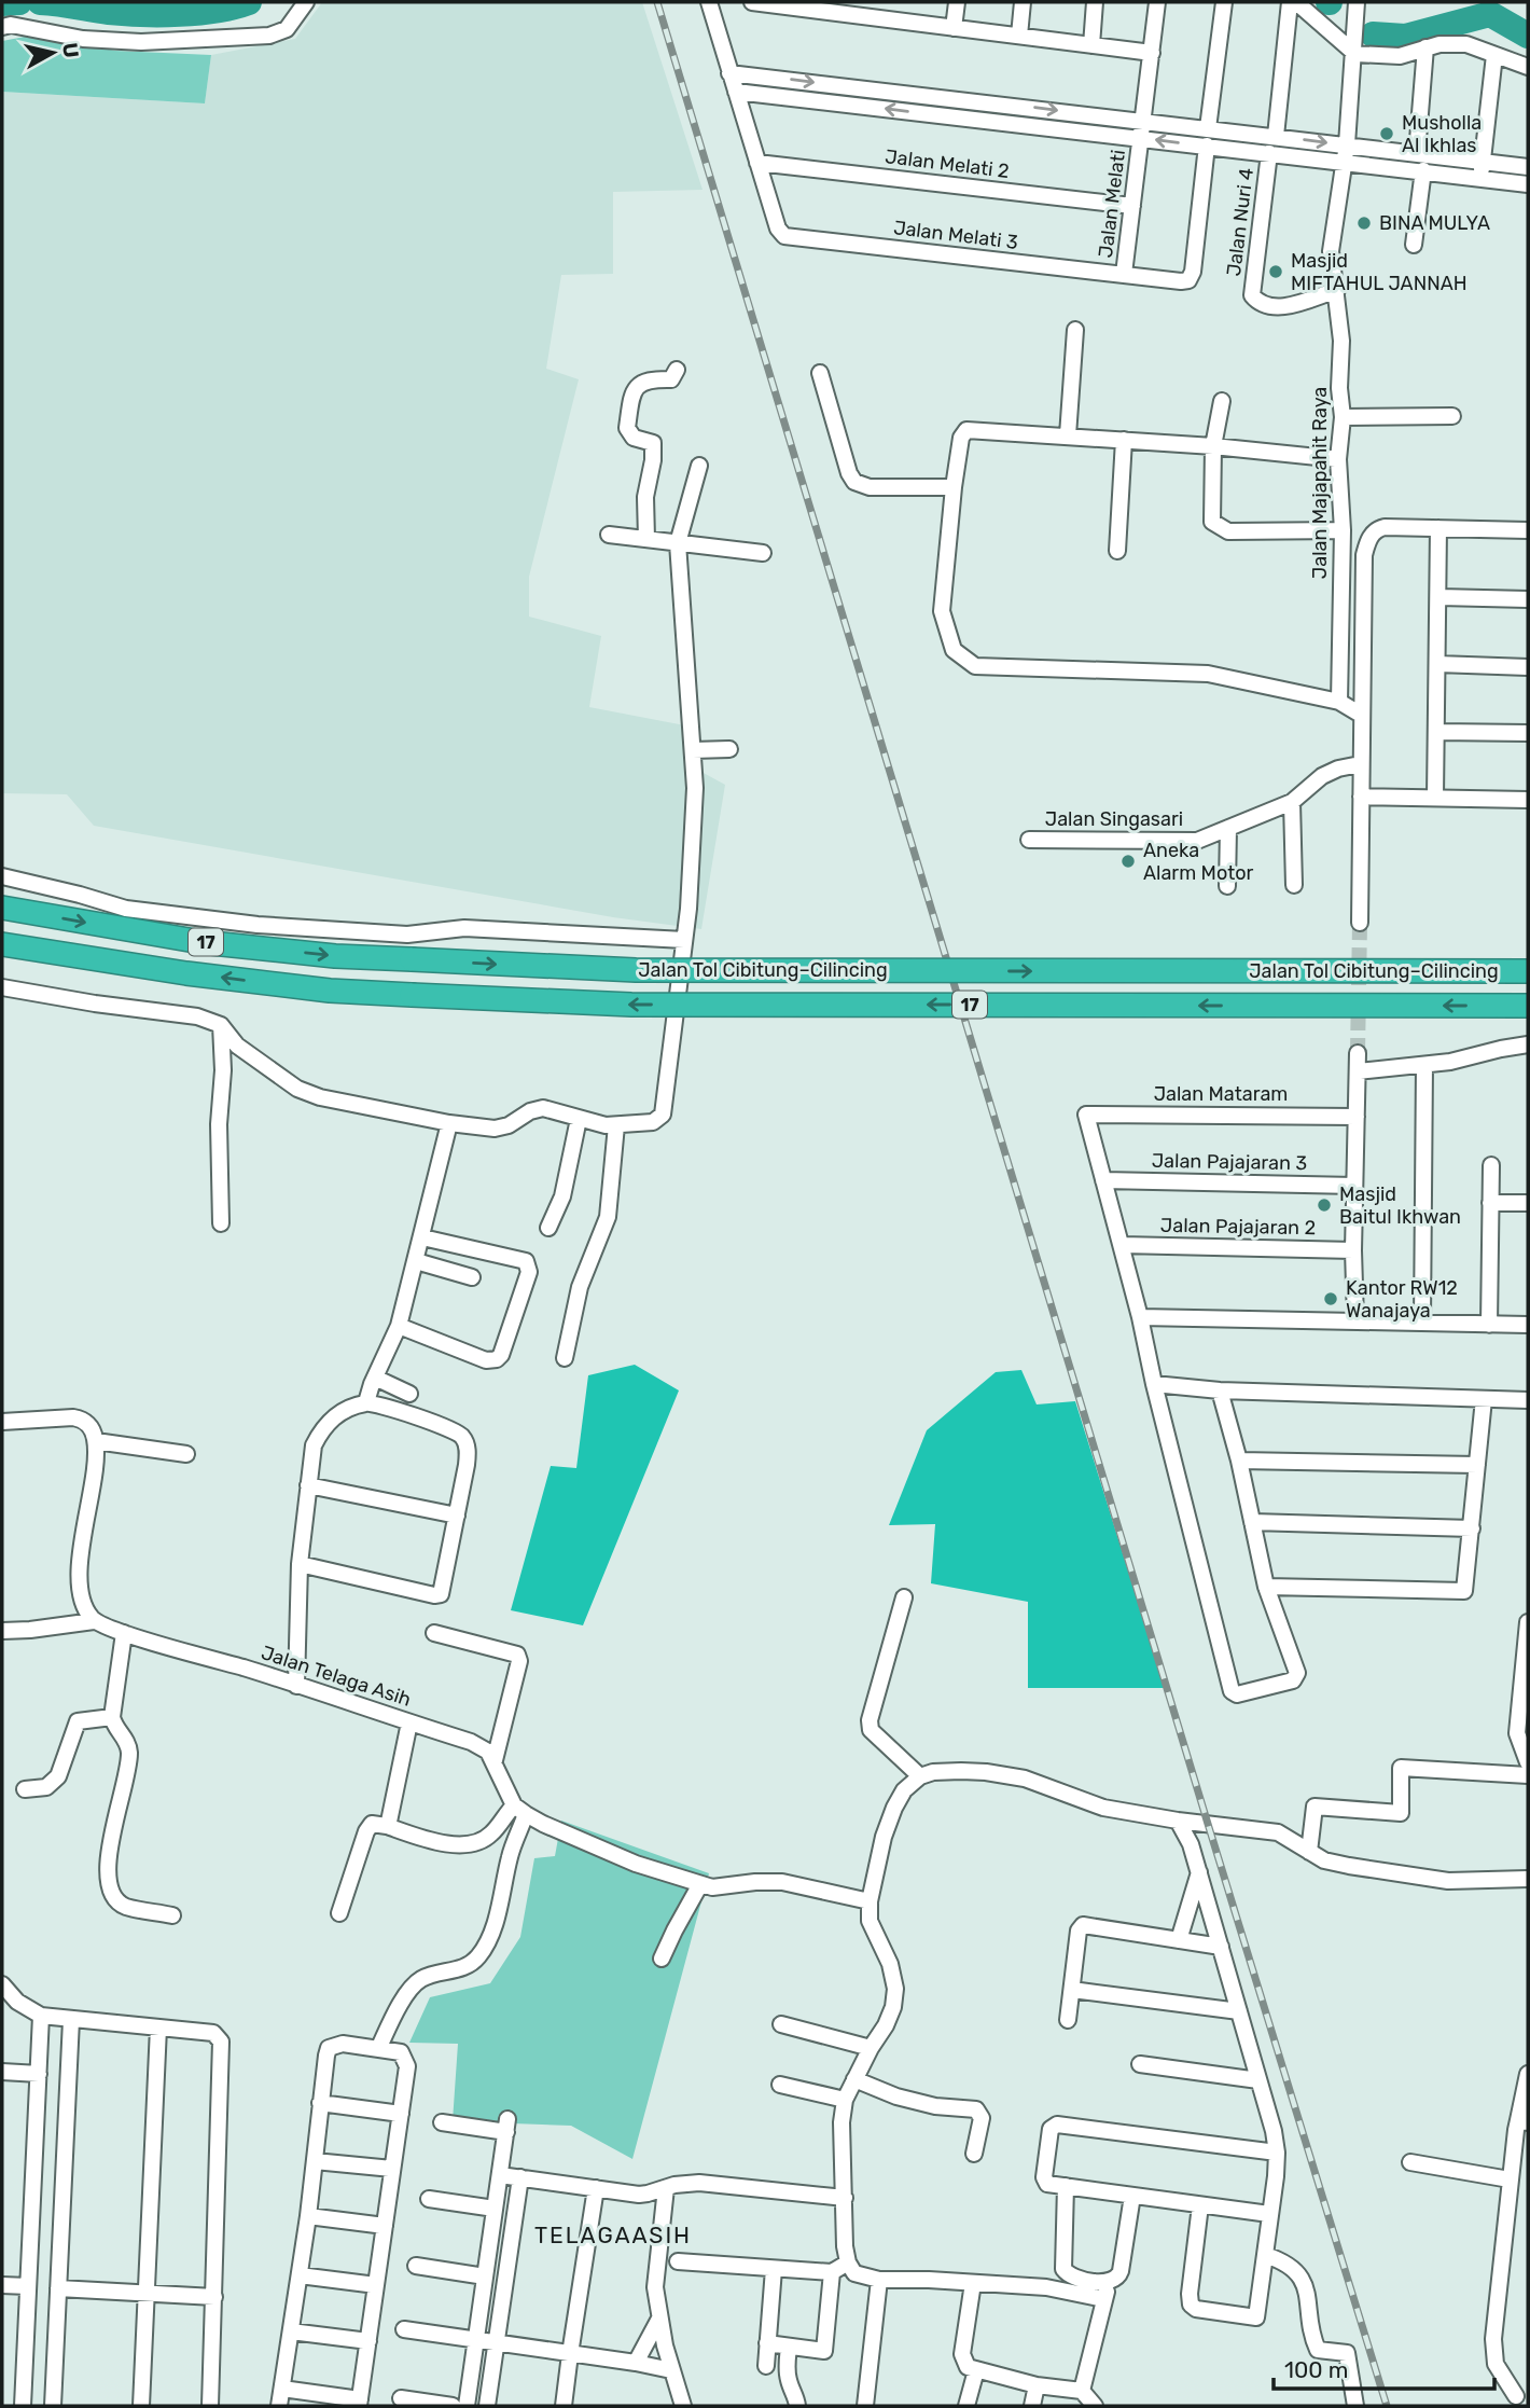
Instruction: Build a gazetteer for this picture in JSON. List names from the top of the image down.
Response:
{
  "streets": {
    "highway": ["17", "Jalan Tol Cibitung–Cilincing"],
    "street": [
      "Jalan Melati 2",
      "Jalan Melati",
      "Jalan Nuri 4",
      "Jalan Melati 3",
      "Jalan Majapahit Raya",
      "Jalan Singasari",
      "Jalan Mataram",
      "Jalan Pajajaran 3",
      "Jalan Pajajaran 2",
      "Jalan Telaga Asih"
    ]
  },
  "crossings": [
    ["Jalan Melati 2", "Jalan Melati"],
    ["Jalan Melati 2", "Jalan Melati 3"],
    ["Jalan Melati", "Jalan Melati 3"],
    ["Jalan Nuri 4", "Jalan Majapahit Raya"],
    ["Jalan Mataram", "Jalan Pajajaran 3"]
  ],
  "districts": ["TELAGAASIH"],
  "places": [
    "Musholla Al Ikhlas",
    "BINA MULYA",
    "Masjid MIFTAHUL JANNAH",
    "Aneka Alarm Motor",
    "Masjid Baitul Ikhwan",
    "Kantor RW12 Wanajaya"
  ],
  "scale_bar": "100 m",
  "north": "right"
}
